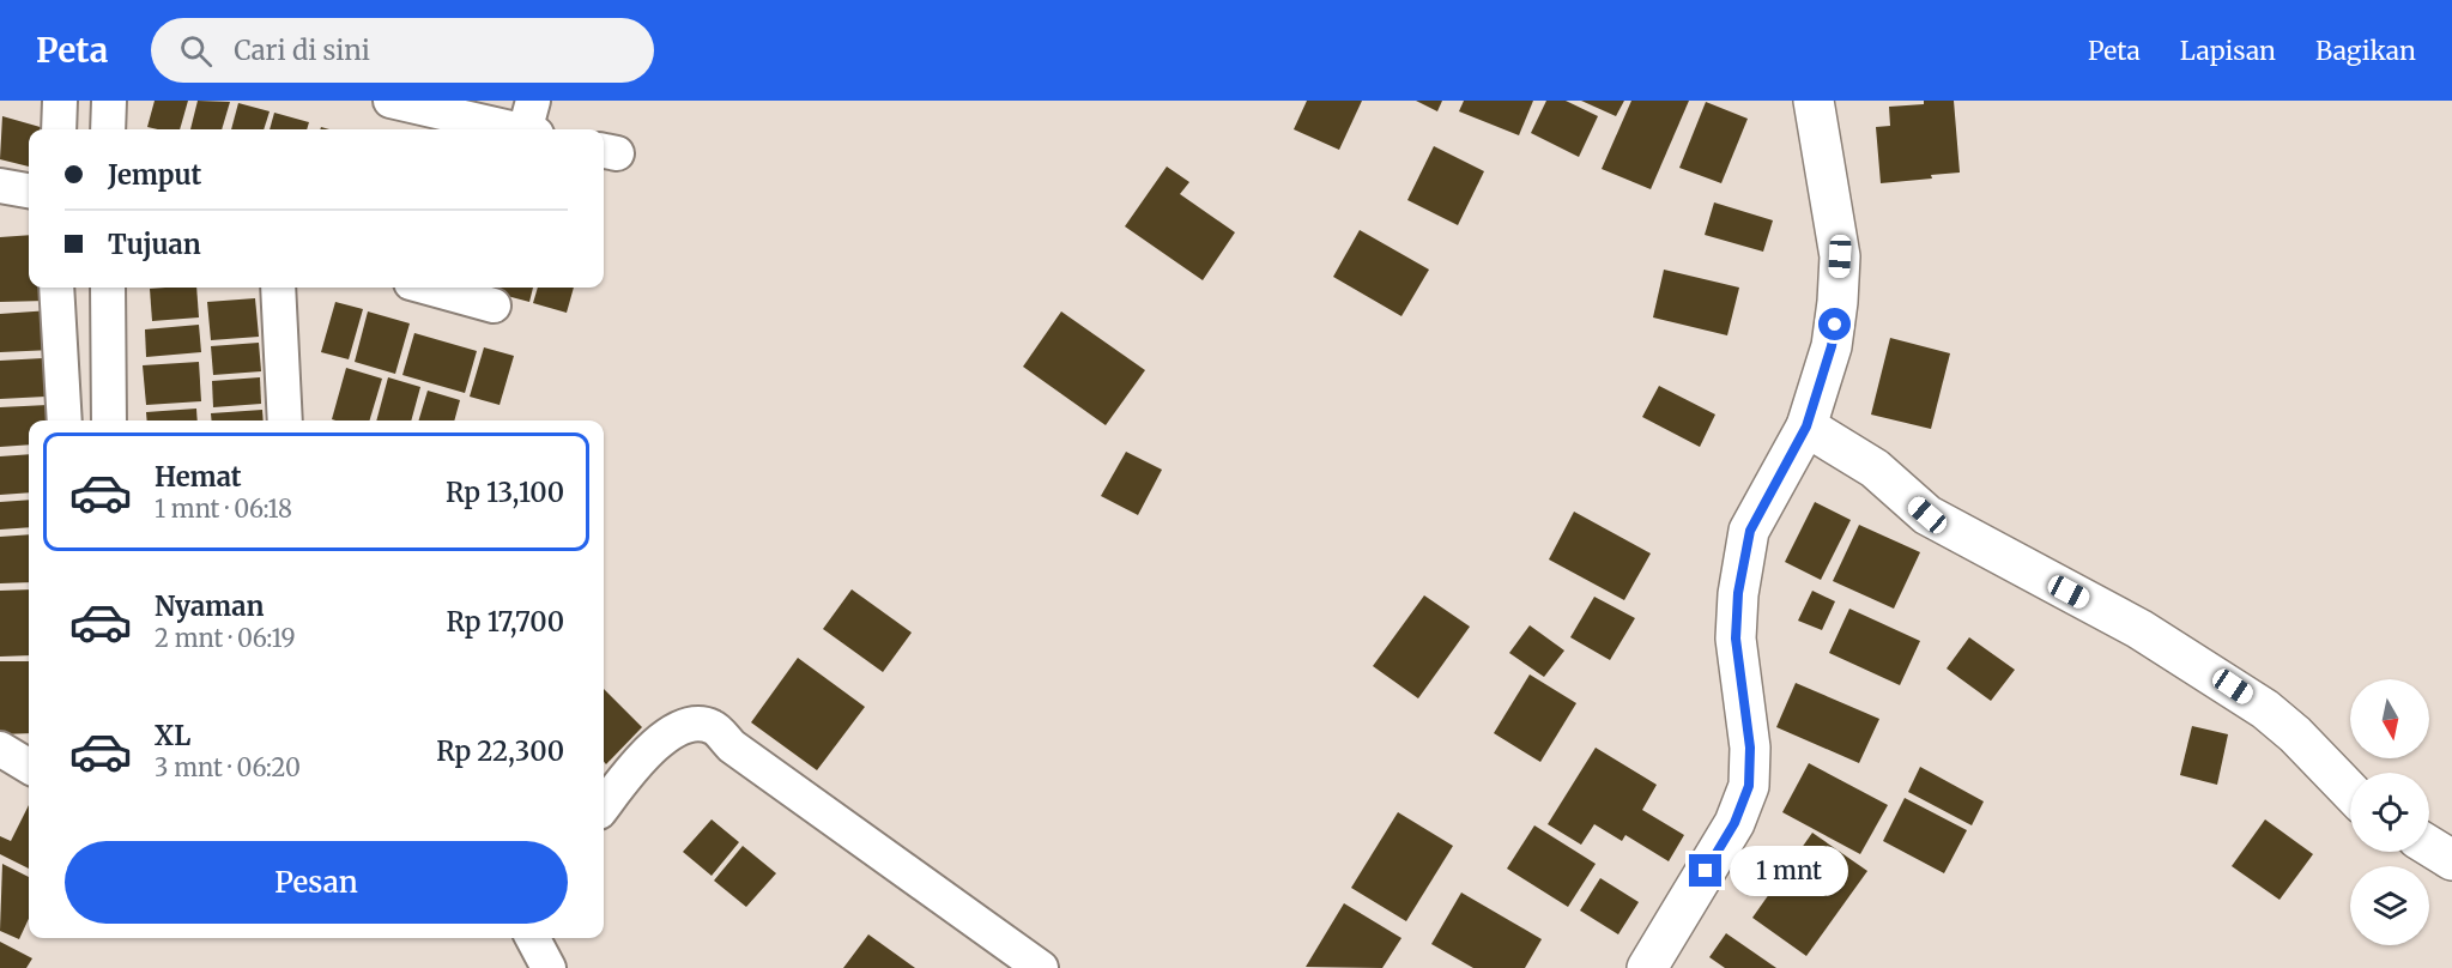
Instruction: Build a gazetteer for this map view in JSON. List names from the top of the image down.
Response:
{
  "north": "bottom",
  "page": {
    "header": "Peta",
    "search": "Cari di sini",
    "nav": ["Peta", "Lapisan", "Bagikan"],
    "banner": ["Jemput", "Tujuan"],
    "list": [
      {
        "name": "Hemat",
        "note": "1 mnt · 06:18",
        "value": "Rp 13,100"
      },
      {
        "name": "Nyaman",
        "note": "2 mnt · 06:19",
        "value": "Rp 17,700"
      },
      {
        "name": "XL",
        "note": "3 mnt · 06:20",
        "value": "Rp 22,300"
      }
    ],
    "buttons": "Pesan",
    "bubble": "1 mnt"
  }
}
